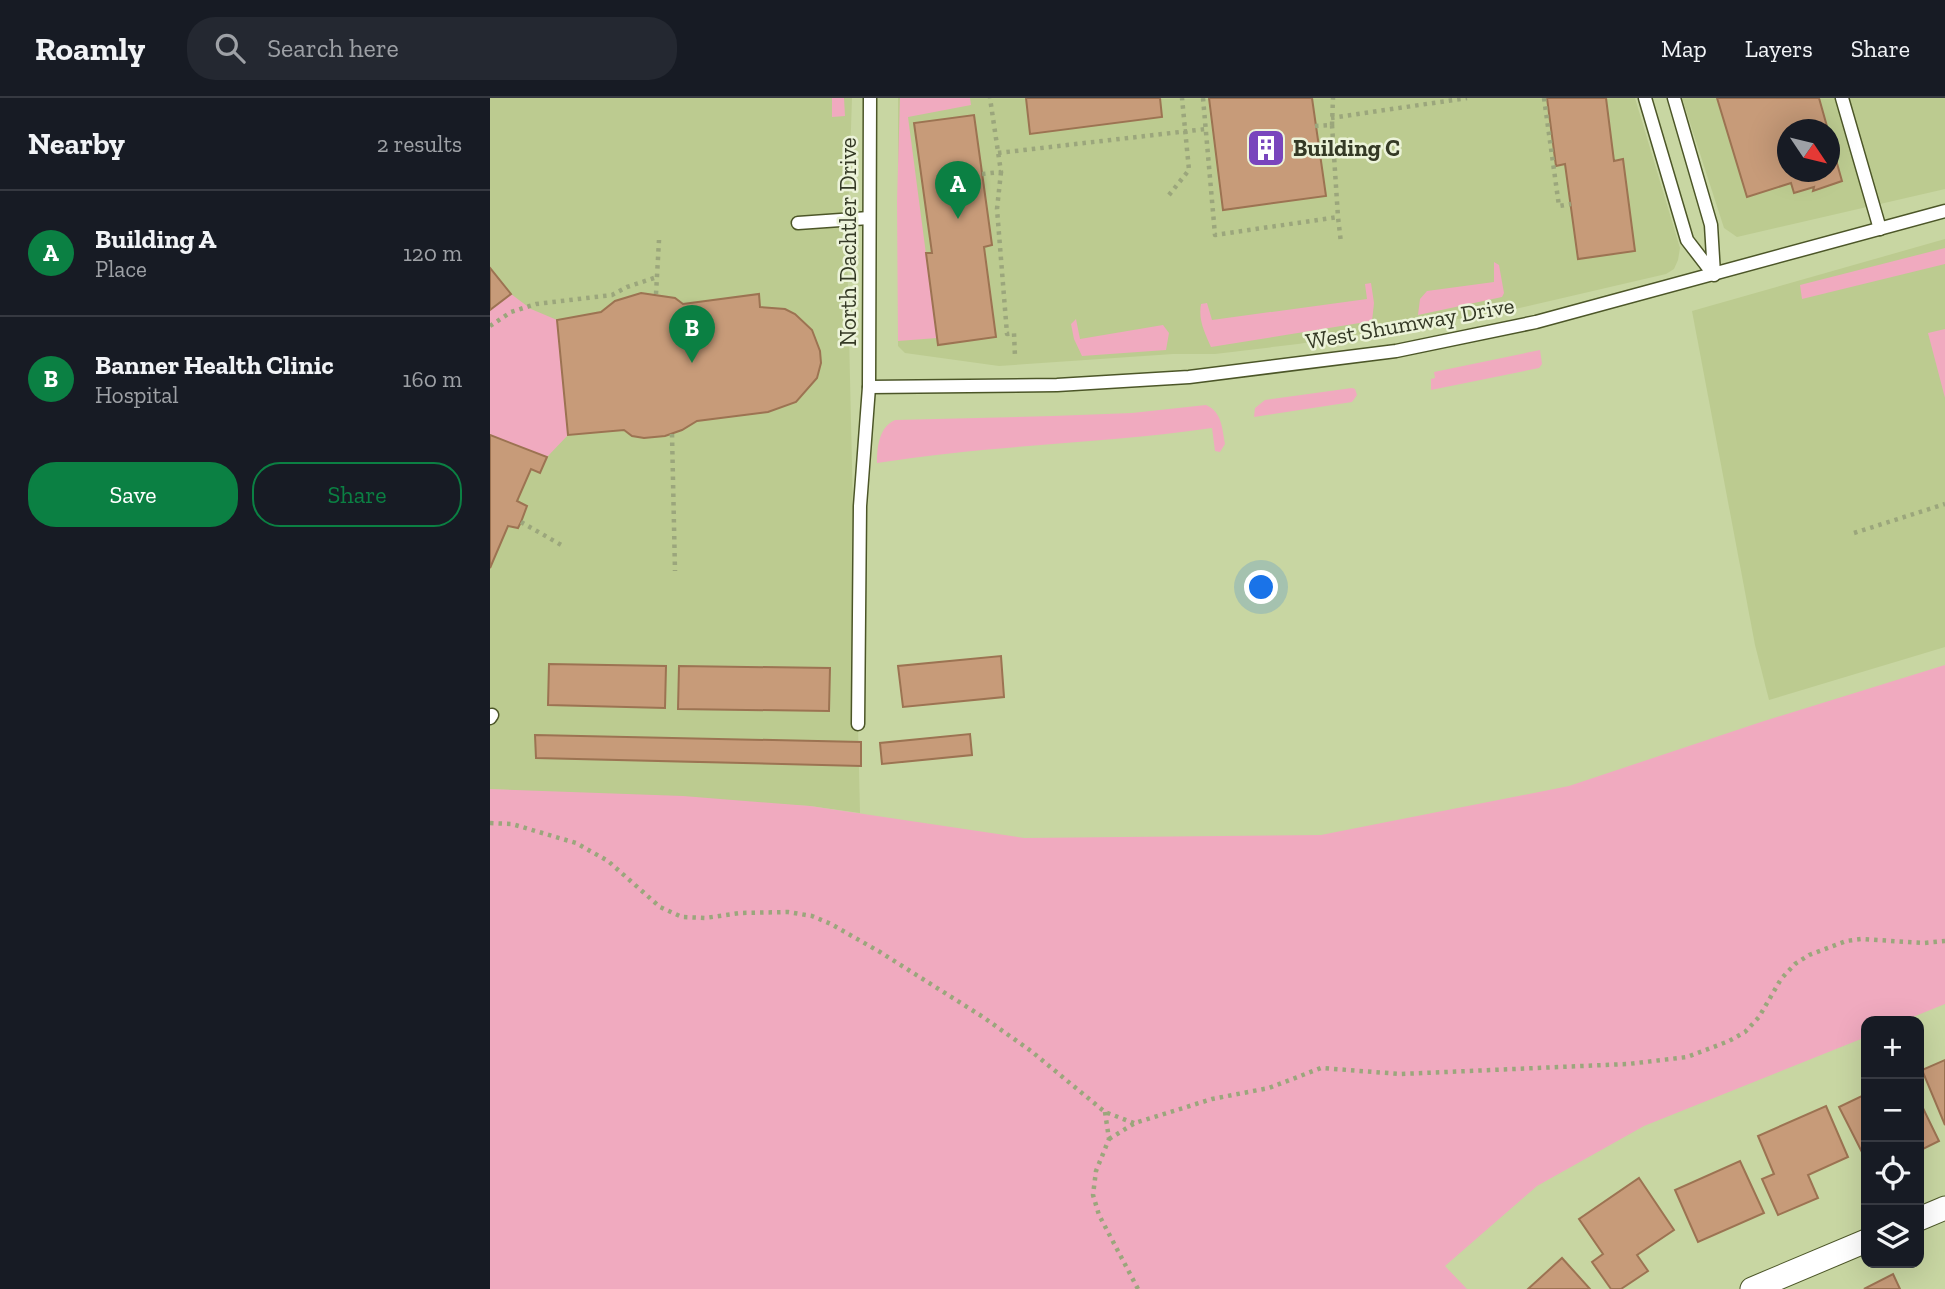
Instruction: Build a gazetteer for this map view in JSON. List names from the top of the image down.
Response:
{
  "streets": {
    "lane": ["North Dachtler Drive", "West Shumway Drive"]
  },
  "crossings": [
    ["North Dachtler Drive", "West Shumway Drive"]
  ],
  "places": {
    "building": ["Building C"]
  },
  "north": "bottom right",
  "page": {
    "header": "Roamly",
    "search": "Search here",
    "nav": ["Map", "Layers", "Share"],
    "heading": ["Nearby", "2 results"],
    "pins": ["A", "B"],
    "list": [
      {
        "mark": "A",
        "name": "Building A",
        "note": "Place",
        "value": "120 m"
      },
      {
        "mark": "B",
        "name": "Banner Health Clinic",
        "note": "Hospital",
        "value": "160 m"
      }
    ],
    "buttons": ["Save", "Share"],
    "map_buttons": ["+", "−"]
  }
}
